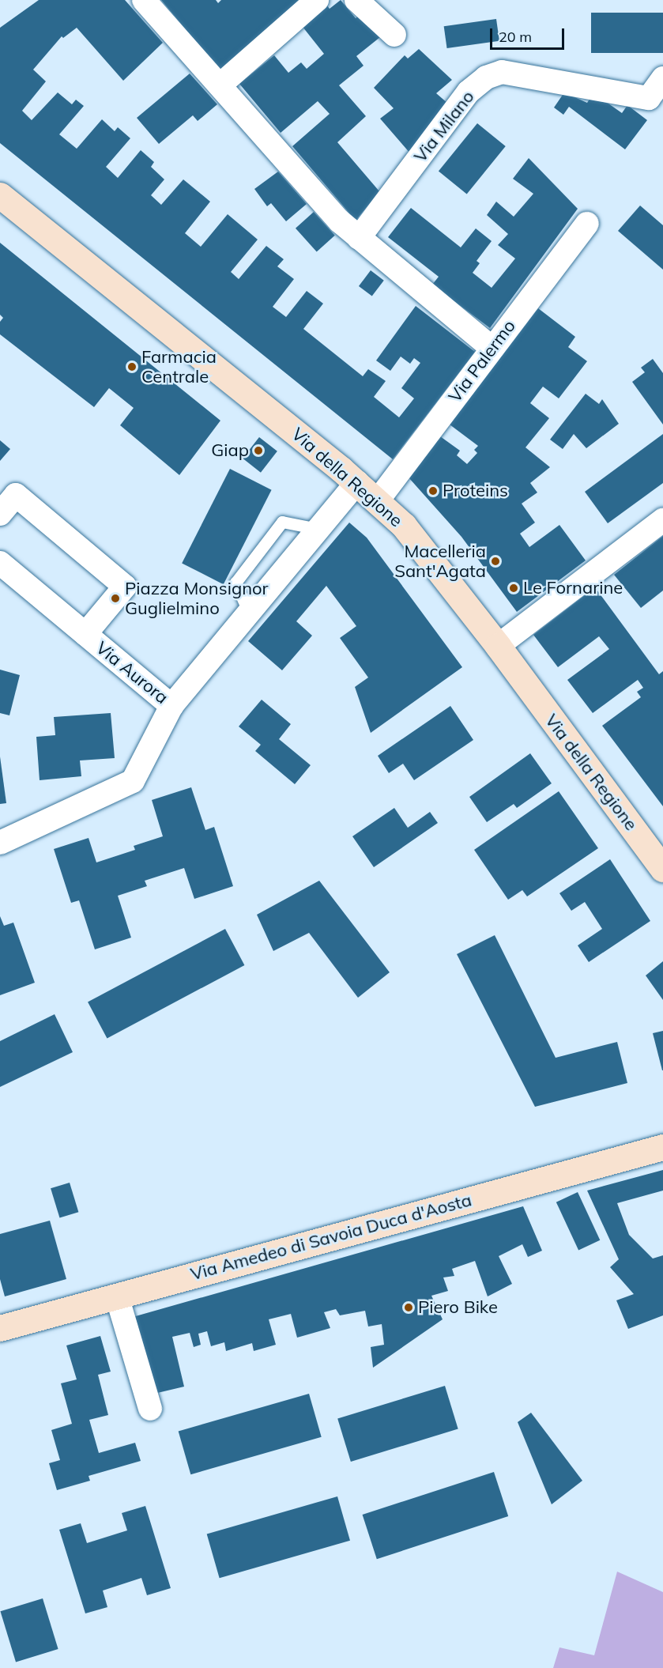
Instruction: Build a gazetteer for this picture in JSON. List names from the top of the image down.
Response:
{
  "streets": {
    "main road": ["Via della Regione", "Via Amedeo di Savoia Duca d'Aosta"],
    "street": ["Via Milano", "Via Palermo", "Via Aurora"]
  },
  "crossings": [
    ["Via Palermo", "Via della Regione"],
    ["Via della Regione", "Via Aurora"]
  ],
  "places": [
    "Farmacia Centrale",
    "Giap",
    "Proteins",
    "Macelleria Sant'Agata",
    "Le Fornarine",
    "Piazza Monsignor Guglielmino",
    "Piero Bike"
  ],
  "scale_bar": "20 m"
}
